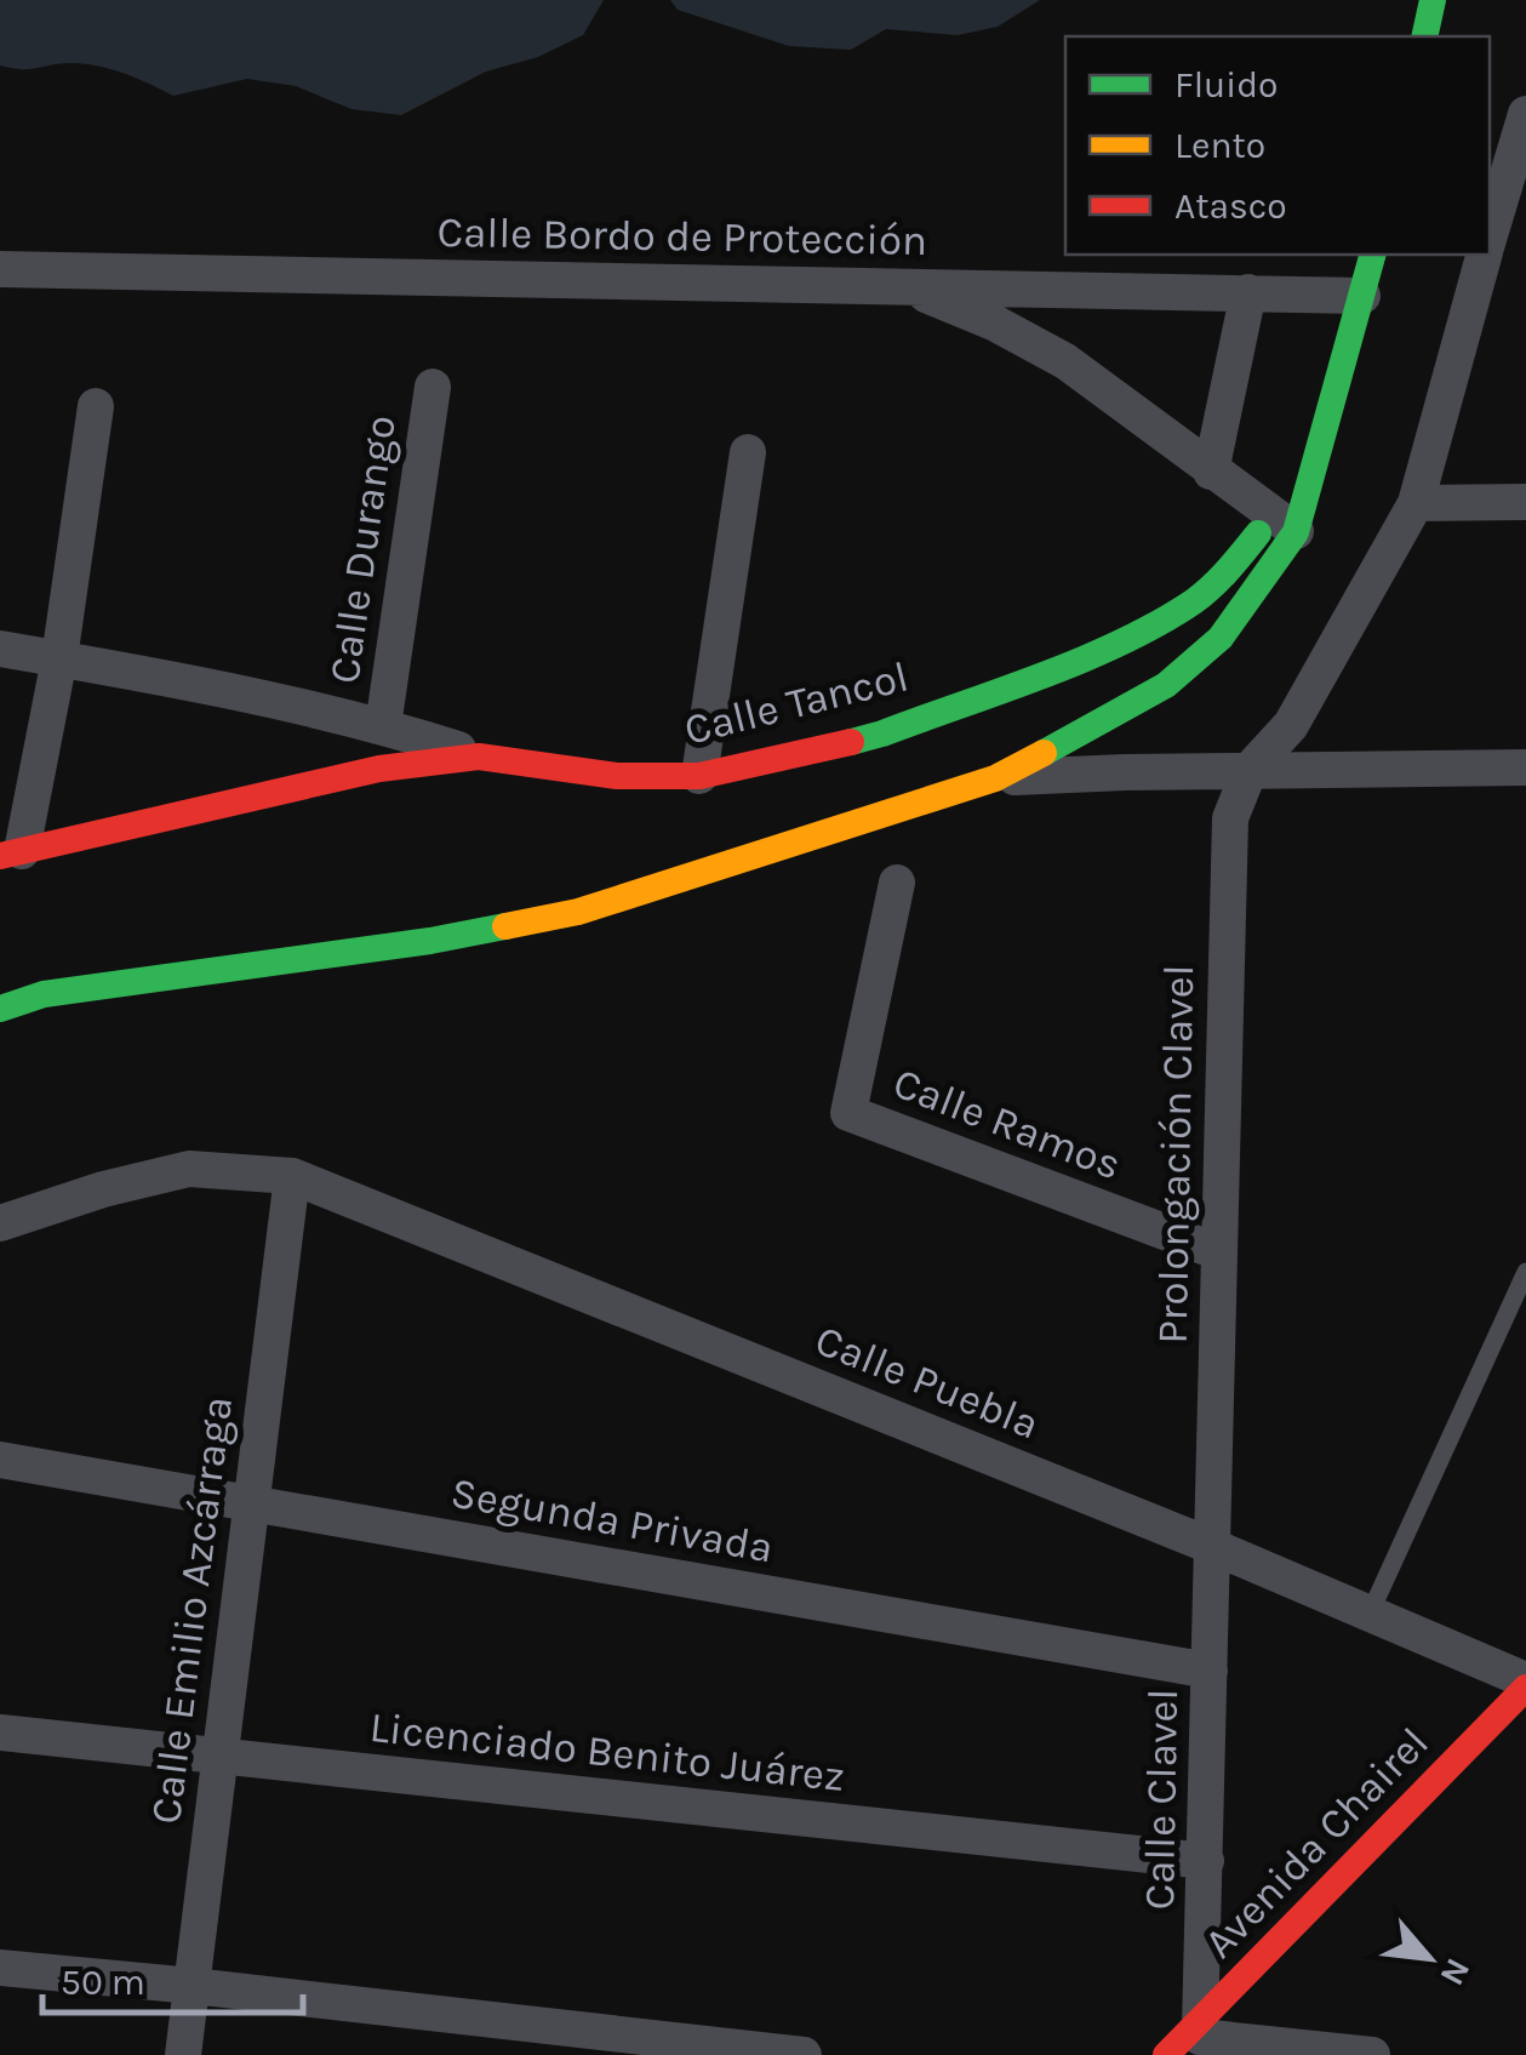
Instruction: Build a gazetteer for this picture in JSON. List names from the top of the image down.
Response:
{
  "streets": {
    "main road": ["Calle Tancol", "Avenida Chairel"],
    "street": [
      "Calle Bordo de Protección",
      "Calle Durango",
      "Calle Ramos",
      "Prolongación Clavel",
      "Calle Puebla",
      "Segunda Privada",
      "Calle Emilio Azcárraga",
      "Licenciado Benito Juárez",
      "Calle Clavel"
    ]
  },
  "crossings": [
    ["Calle Ramos", "Prolongación Clavel"],
    ["Prolongación Clavel", "Calle Puebla"],
    ["Prolongación Clavel", "Calle Clavel"],
    ["Calle Puebla", "Calle Emilio Azcárraga"],
    ["Calle Puebla", "Calle Clavel"],
    ["Calle Puebla", "Avenida Chairel"],
    ["Segunda Privada", "Calle Emilio Azcárraga"],
    ["Segunda Privada", "Calle Clavel"],
    ["Calle Emilio Azcárraga", "Licenciado Benito Juárez"],
    ["Licenciado Benito Juárez", "Calle Clavel"],
    ["Calle Clavel", "Avenida Chairel"]
  ],
  "legend": ["Fluido", "Lento", "Atasco"],
  "scale_bar": "50 m",
  "north": "bottom right"
}
